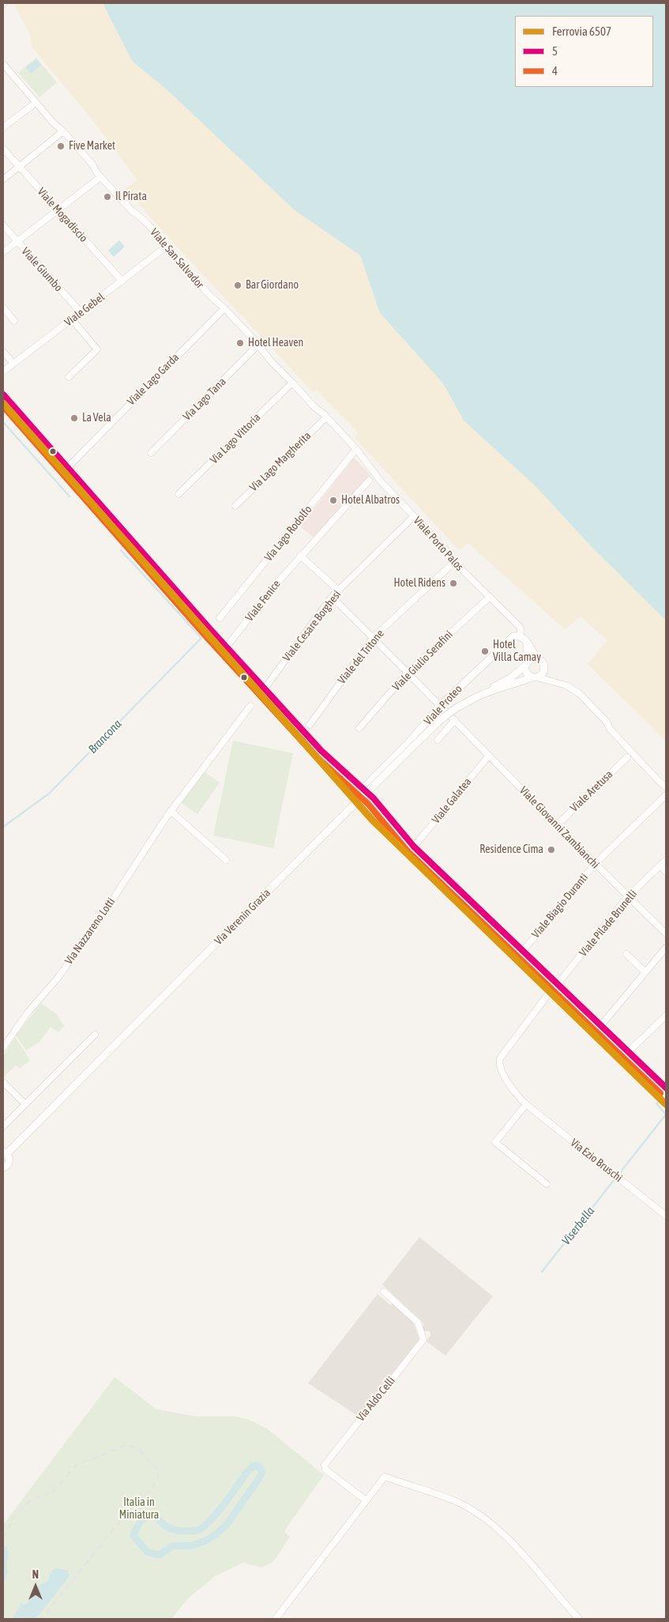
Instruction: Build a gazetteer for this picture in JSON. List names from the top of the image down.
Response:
{
  "streets": {
    "street": [
      "Viale Mogadiscio",
      "Viale San Salvador",
      "Viale Giumbo",
      "Viale Gebel",
      "Viale Lago Garda",
      "Via Lago Tana",
      "Via Lago Vittoria",
      "Via Lago Margherita",
      "Via Lago Rodolfo",
      "Viale Porto Palos",
      "Viale Fenice",
      "Viale Cesare Borghesi",
      "Viale del Tritone",
      "Viale Giulio Serafini",
      "Viale Proteo",
      "Viale Aretusa",
      "Viale Galatea",
      "Viale Giovanni Zambianchi",
      "Viale Biagio Duranti",
      "Via Verenin Grazia",
      "Viale Pilade Brunelli",
      "Via Nazzareno Lotti",
      "Via Ezio Bruschi",
      "Via Aldo Celli"
    ]
  },
  "crossings": [
    ["Viale Mogadiscio", "Viale Gebel"],
    ["Viale San Salvador", "Viale Gebel"],
    ["Viale San Salvador", "Viale Lago Garda"],
    ["Viale San Salvador", "Via Lago Tana"],
    ["Viale San Salvador", "Via Lago Vittoria"],
    ["Viale San Salvador", "Via Lago Margherita"],
    ["Viale San Salvador", "Via Lago Rodolfo"],
    ["Viale San Salvador", "Viale Porto Palos"],
    ["Viale Giumbo", "Viale Gebel"],
    ["Via Lago Rodolfo", "Viale Porto Palos"],
    ["Viale Porto Palos", "Viale Cesare Borghesi"],
    ["Viale Porto Palos", "Viale del Tritone"],
    ["Viale Porto Palos", "Viale Giulio Serafini"],
    ["Viale Porto Palos", "Viale Proteo"],
    ["Viale Cesare Borghesi", "Viale Giovanni Zambianchi"],
    ["Viale del Tritone", "Viale Giovanni Zambianchi"],
    ["Viale Giulio Serafini", "Viale Giovanni Zambianchi"],
    ["Viale Proteo", "Viale Giovanni Zambianchi"],
    ["Viale Aretusa", "Viale Giovanni Zambianchi"],
    ["Viale Galatea", "Viale Giovanni Zambianchi"],
    ["Viale Giovanni Zambianchi", "Viale Biagio Duranti"],
    ["Viale Giovanni Zambianchi", "Viale Pilade Brunelli"]
  ],
  "water": ["Brancona", "Viserbella"],
  "parks": ["Italia in Miniatura"],
  "places": [
    "Five Market",
    "Il Pirata",
    "Bar Giordano",
    "Hotel Heaven",
    "La Vela",
    "Hotel Albatros",
    "Hotel Ridens",
    "Hotel Villa Camay",
    "Residence Cima"
  ],
  "lines": ["transit line 5", "rail line 6507", "transit line 4"],
  "legend": ["Ferrovia 6507", "5", "4"],
  "north": "top"
}
